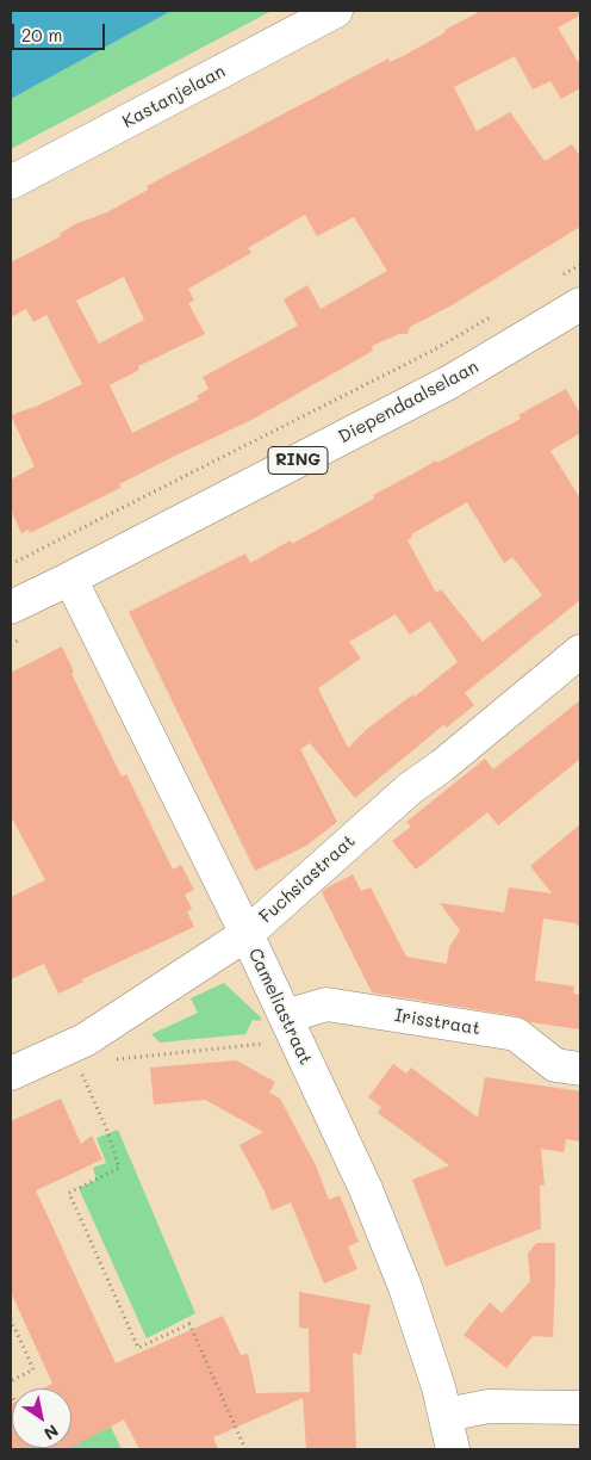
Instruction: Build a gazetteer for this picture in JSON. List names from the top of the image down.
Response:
{
  "streets": {
    "street": [
      "Kastanjelaan",
      "Diependaalselaan",
      "RING",
      "Fuchsiastraat",
      "Cameliastraat",
      "Irisstraat"
    ]
  },
  "crossings": [
    ["Diependaalselaan", "Cameliastraat"],
    ["Fuchsiastraat", "Cameliastraat"],
    ["Cameliastraat", "Irisstraat"]
  ],
  "scale_bar": "20 m",
  "north": "bottom right"
}
